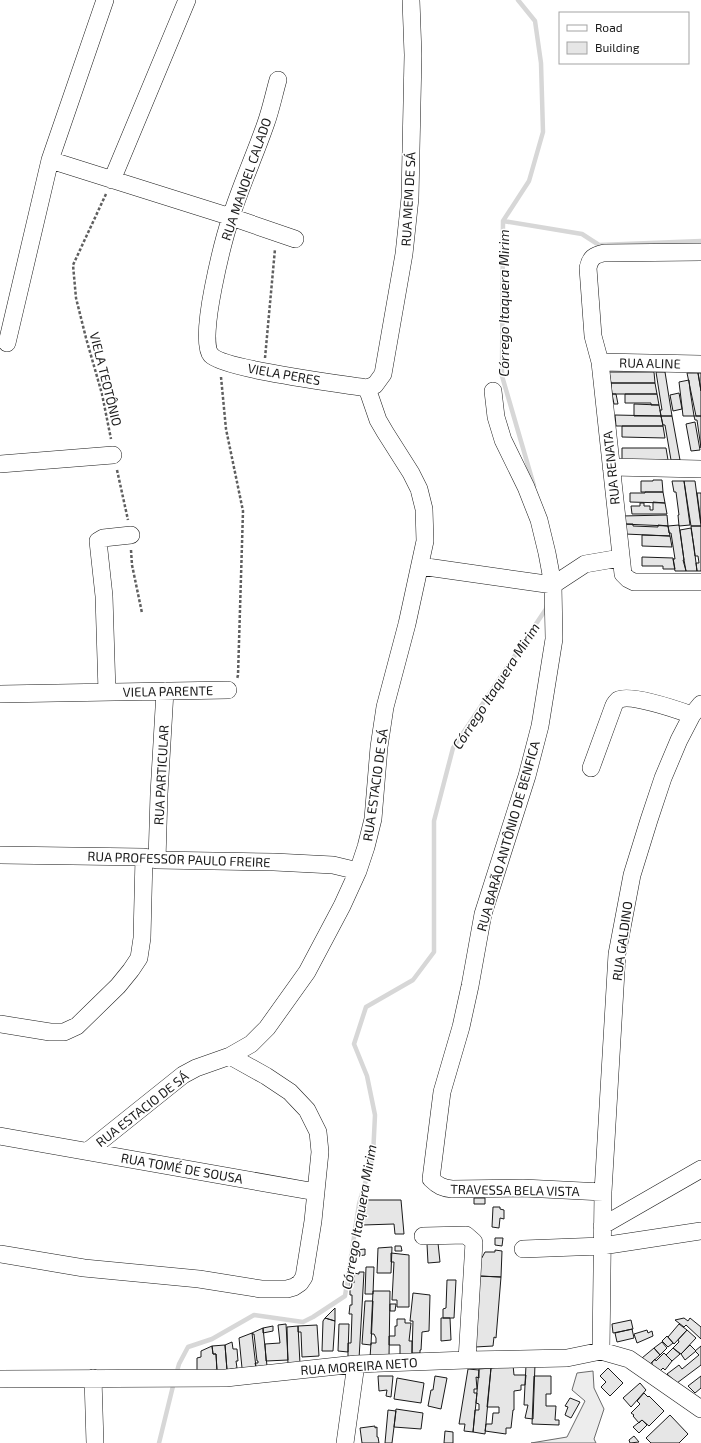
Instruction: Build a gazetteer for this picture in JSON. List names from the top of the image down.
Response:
{
  "streets": {
    "street": [
      "RUA MANOEL CALADO",
      "RUA MEM DE SÁ",
      "RUA ALINE",
      "VIELA PERES",
      "RUA RENATA",
      "VIELA PARENTE",
      "RUA PARTICULAR",
      "RUA ESTACIO DE SÁ",
      "RUA BARÃO ANTÔNIO DE BENFICA",
      "RUA PROFESSOR PAULO FREIRE",
      "RUA GALDINO",
      "RUA TOMÉ DE SOUSA",
      "TRAVESSA BELA VISTA",
      "RUA MOREIRA NETO"
    ],
    "path": ["VIELA TEOTÔNIO"]
  },
  "crossings": [
    ["RUA MANOEL CALADO", "VIELA PERES"],
    ["RUA MEM DE SÁ", "VIELA PERES"],
    ["RUA MEM DE SÁ", "RUA ESTACIO DE SÁ"],
    ["RUA ALINE", "RUA RENATA"],
    ["VIELA PERES", "RUA ESTACIO DE SÁ"],
    ["VIELA PARENTE", "RUA PARTICULAR"],
    ["RUA PARTICULAR", "RUA PROFESSOR PAULO FREIRE"],
    ["RUA ESTACIO DE SÁ", "RUA PROFESSOR PAULO FREIRE"],
    ["RUA ESTACIO DE SÁ", "RUA TOMÉ DE SOUSA"],
    ["RUA BARÃO ANTÔNIO DE BENFICA", "TRAVESSA BELA VISTA"],
    ["RUA GALDINO", "TRAVESSA BELA VISTA"],
    ["RUA GALDINO", "RUA MOREIRA NETO"]
  ],
  "water": ["Córrego Itaquera Mirim"],
  "legend": ["Road", "Building"]
}
